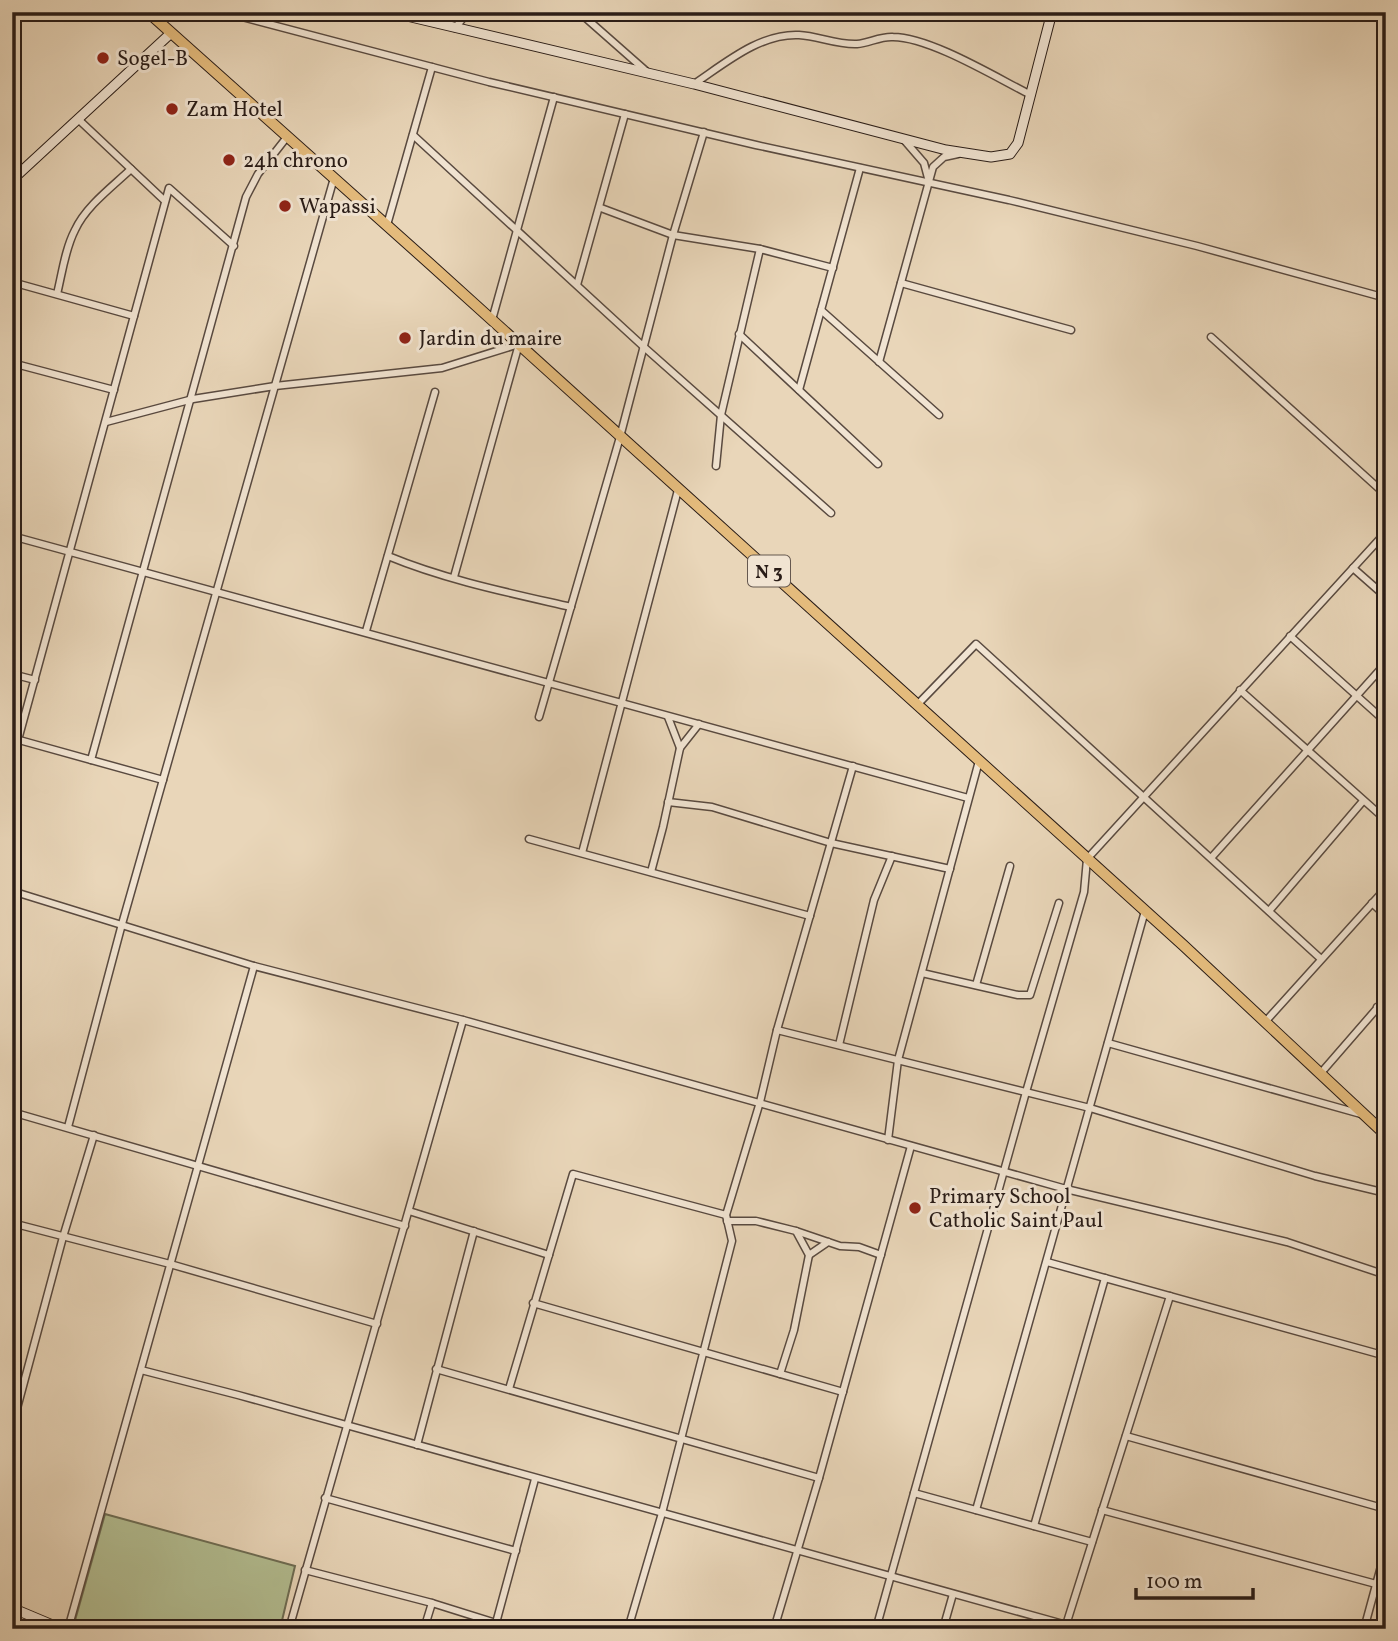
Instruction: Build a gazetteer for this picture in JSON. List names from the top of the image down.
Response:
{
  "streets": {
    "main road": ["N 3"]
  },
  "places": [
    "Sogel-B",
    "Zam Hotel",
    "24h chrono",
    "Wapassi",
    "Jardin du maire",
    "Primary School Catholic Saint Paul"
  ],
  "scale_bar": "100 m"
}
